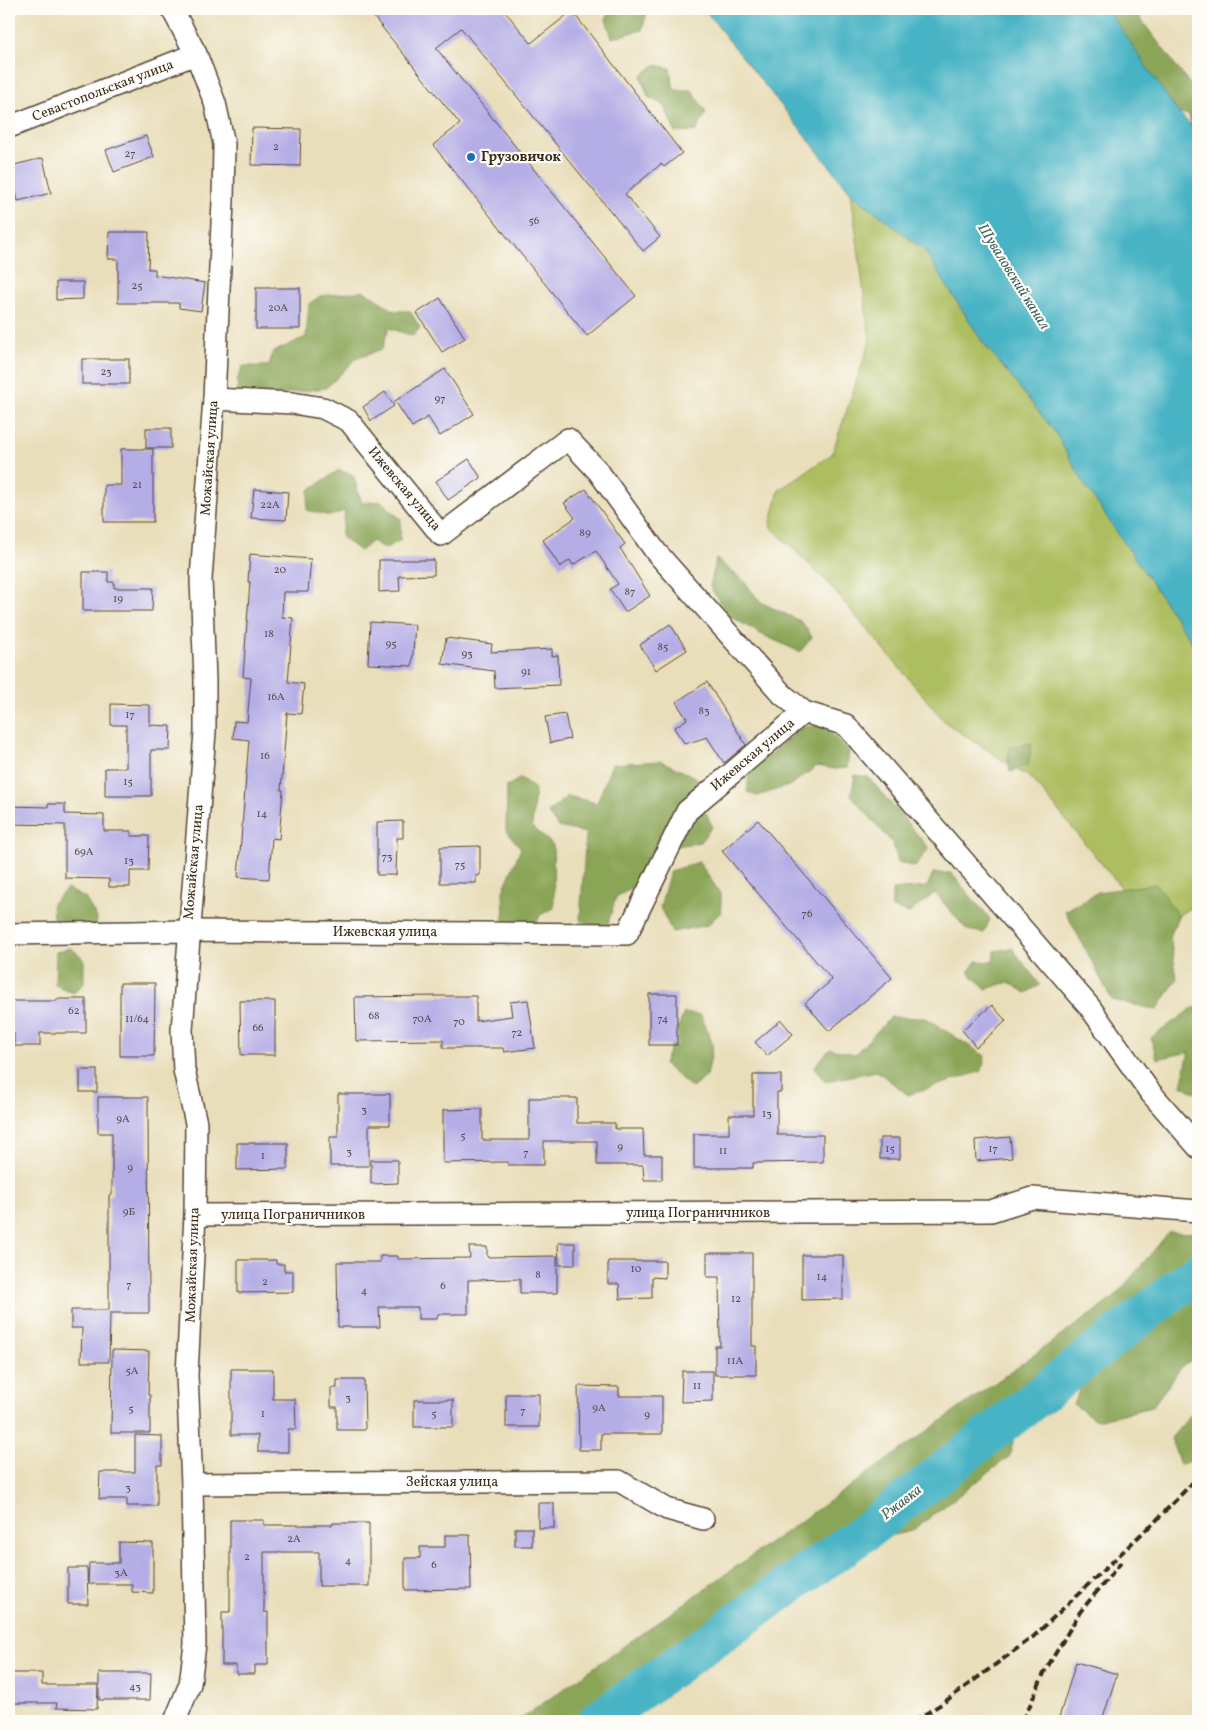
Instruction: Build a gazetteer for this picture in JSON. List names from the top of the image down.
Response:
{
  "streets": {
    "street": [
      "Севастопольская улица",
      "Можайская улица",
      "Ижевская улица",
      "улица Пограничников",
      "Зейская улица"
    ]
  },
  "crossings": [
    ["Севастопольская улица", "Можайская улица"],
    ["Можайская улица", "Ижевская улица"],
    ["Можайская улица", "улица Пограничников"],
    ["Можайская улица", "Зейская улица"]
  ],
  "water": ["Шуваловский канал", "Ржавка"],
  "places": ["Грузовичок"],
  "house_numbers": [
    "2",
    "27",
    "56",
    "25",
    "20А",
    "23",
    "97",
    "21",
    "22А",
    "89",
    "20",
    "87",
    "19",
    "18",
    "95",
    "85",
    "93",
    "91",
    "16А",
    "83",
    "17",
    "16",
    "15",
    "14",
    "69А",
    "73",
    "13",
    "75",
    "76",
    "62",
    "68",
    "11/64",
    "70А",
    "74",
    "70",
    "66",
    "72",
    "3",
    "13",
    "9А",
    "5",
    "9",
    "15",
    "17",
    "11",
    "3",
    "7",
    "1",
    "9",
    "9Б",
    "10",
    "8",
    "14",
    "2",
    "7",
    "6",
    "4",
    "12",
    "11А",
    "5А",
    "11",
    "3",
    "9А",
    "5",
    "7",
    "1",
    "5",
    "9",
    "3",
    "2А",
    "2",
    "4",
    "6",
    "3А",
    "43"
  ]
}
